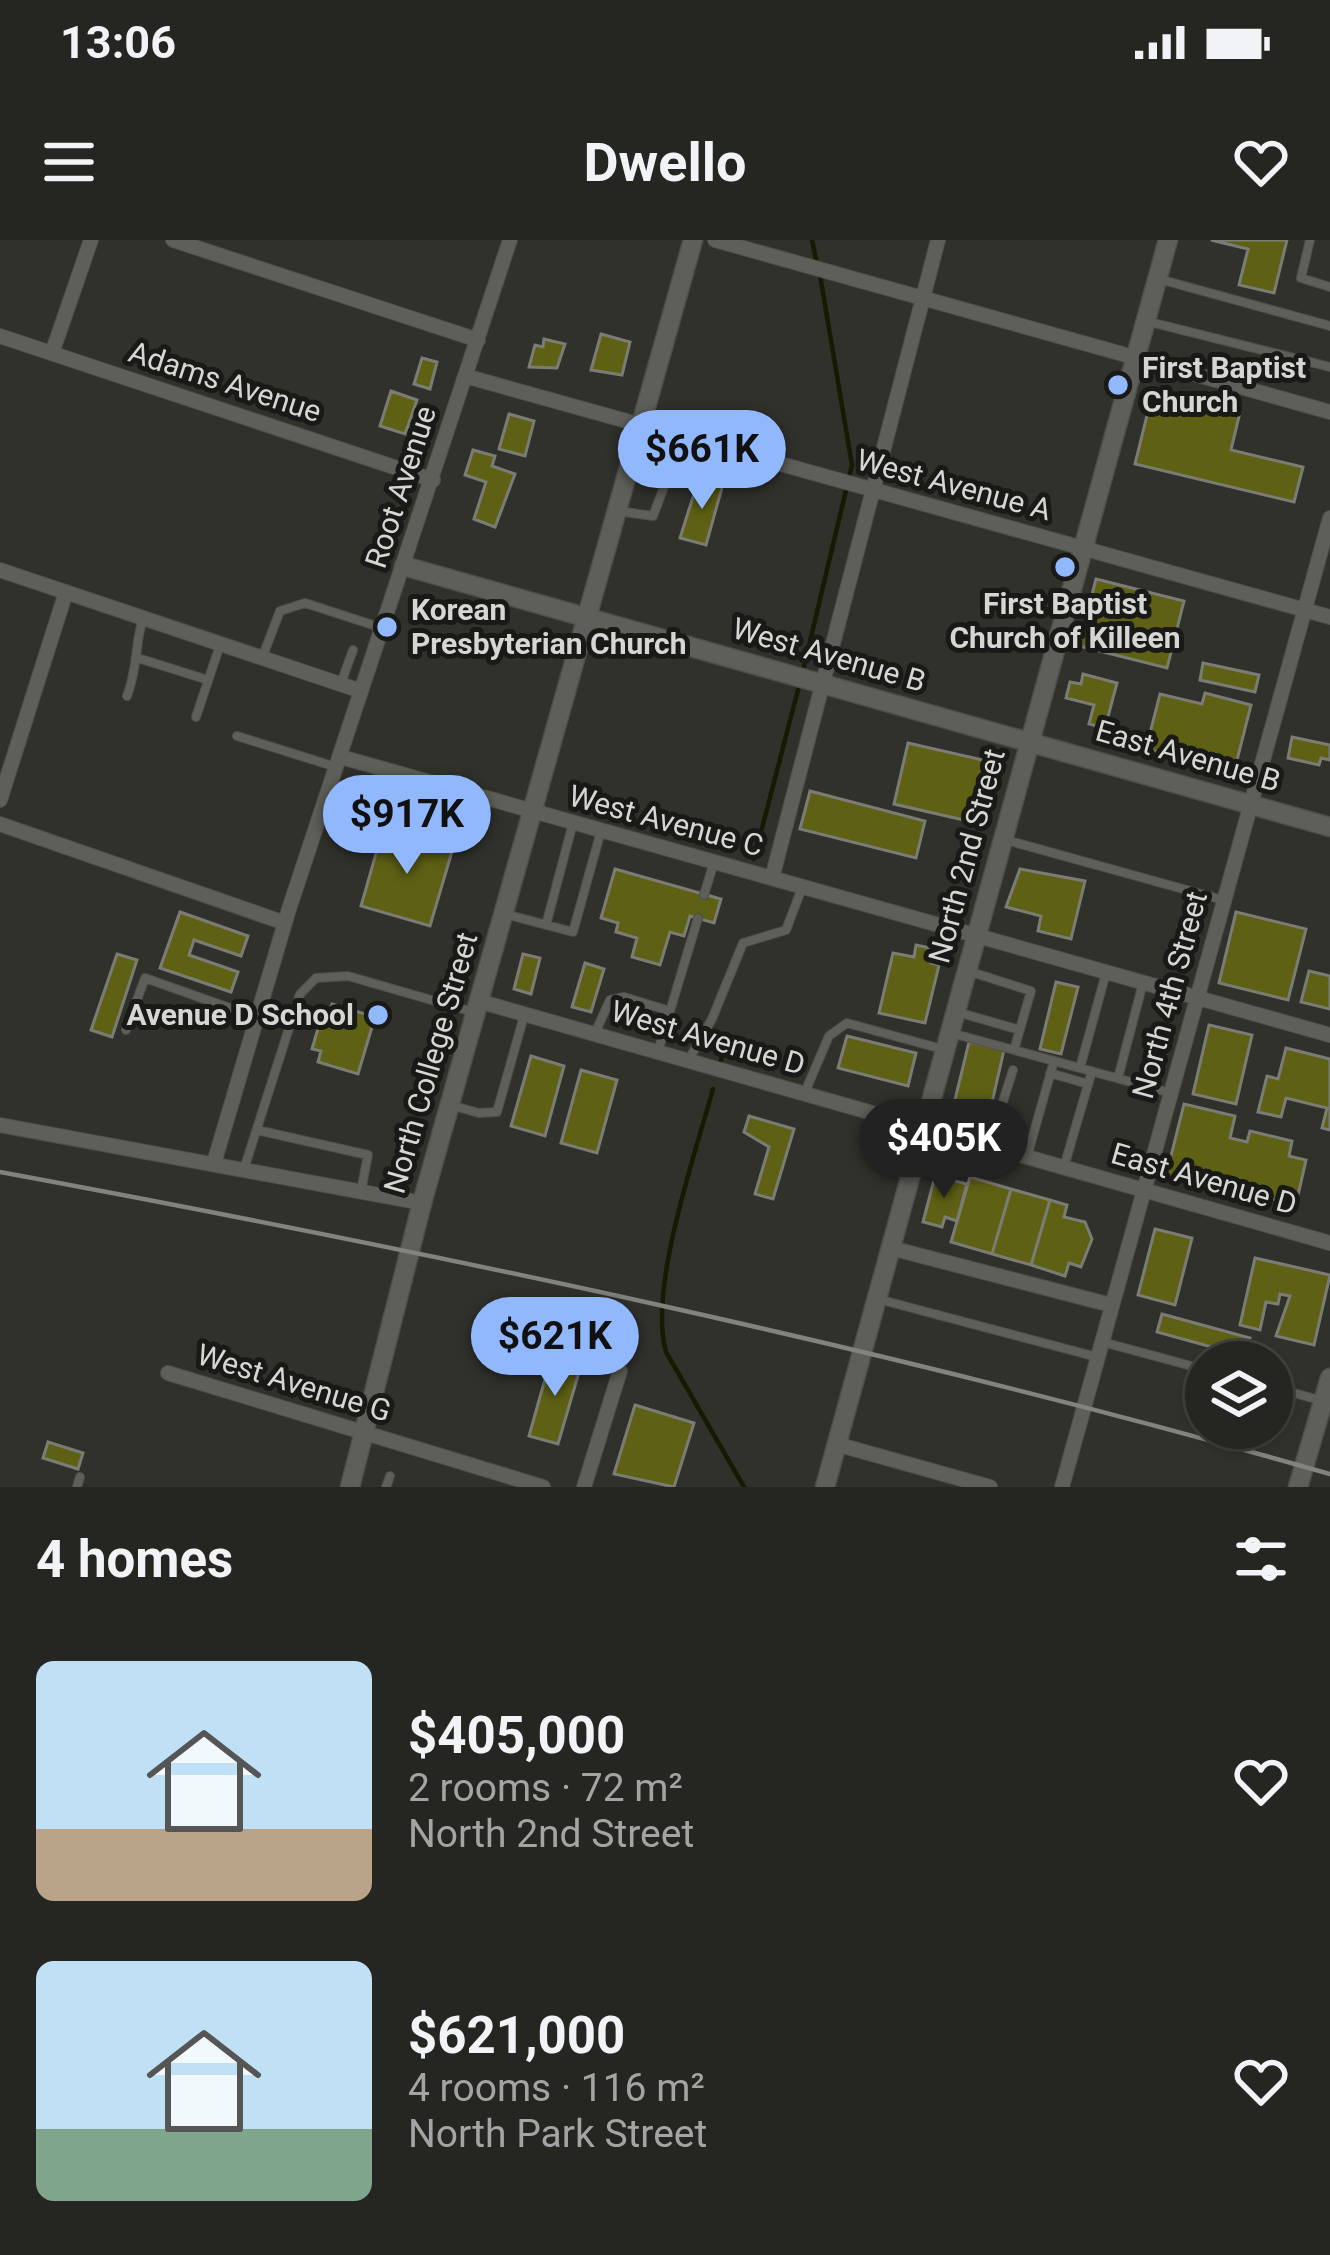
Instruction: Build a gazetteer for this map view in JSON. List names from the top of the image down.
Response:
{
  "streets": {
    "street": [
      "Adams Avenue",
      "West Avenue A",
      "Root Avenue",
      "West Avenue B",
      "East Avenue B",
      "West Avenue C",
      "North 2nd Street",
      "North 4th Street",
      "West Avenue D",
      "North College Street",
      "East Avenue D",
      "West Avenue G"
    ]
  },
  "crossings": [
    ["Adams Avenue", "Root Avenue"],
    ["West Avenue A", "Root Avenue"],
    ["West Avenue A", "North 2nd Street"],
    ["West Avenue A", "North 4th Street"],
    ["West Avenue A", "North College Street"],
    ["Root Avenue", "West Avenue B"],
    ["Root Avenue", "West Avenue C"],
    ["West Avenue B", "East Avenue B"],
    ["West Avenue B", "North 2nd Street"],
    ["West Avenue B", "North College Street"],
    ["East Avenue B", "North 2nd Street"],
    ["East Avenue B", "North 4th Street"],
    ["West Avenue C", "North 2nd Street"],
    ["West Avenue C", "North 4th Street"],
    ["West Avenue C", "North College Street"],
    ["North 2nd Street", "West Avenue D"],
    ["North 2nd Street", "East Avenue D"],
    ["North 4th Street", "East Avenue D"],
    ["West Avenue D", "North College Street"],
    ["West Avenue D", "East Avenue D"],
    ["North College Street", "West Avenue G"]
  ],
  "places": [
    "First Baptist Church",
    "First Baptist Church of Killeen",
    "Korean Presbyterian Church",
    "Avenue D School"
  ],
  "page": {
    "status": "13:06",
    "header": "Dwello",
    "price": [
      "$661K",
      "$917K",
      "$405K",
      "$621K"
    ],
    "heading": "4 homes",
    "list": [
      {
        "name": "$405,000",
        "note": "2 rooms · 72 m² · North 2nd Street"
      },
      {
        "name": "$621,000",
        "note": "4 rooms · 116 m² · North Park Street"
      }
    ]
  }
}
